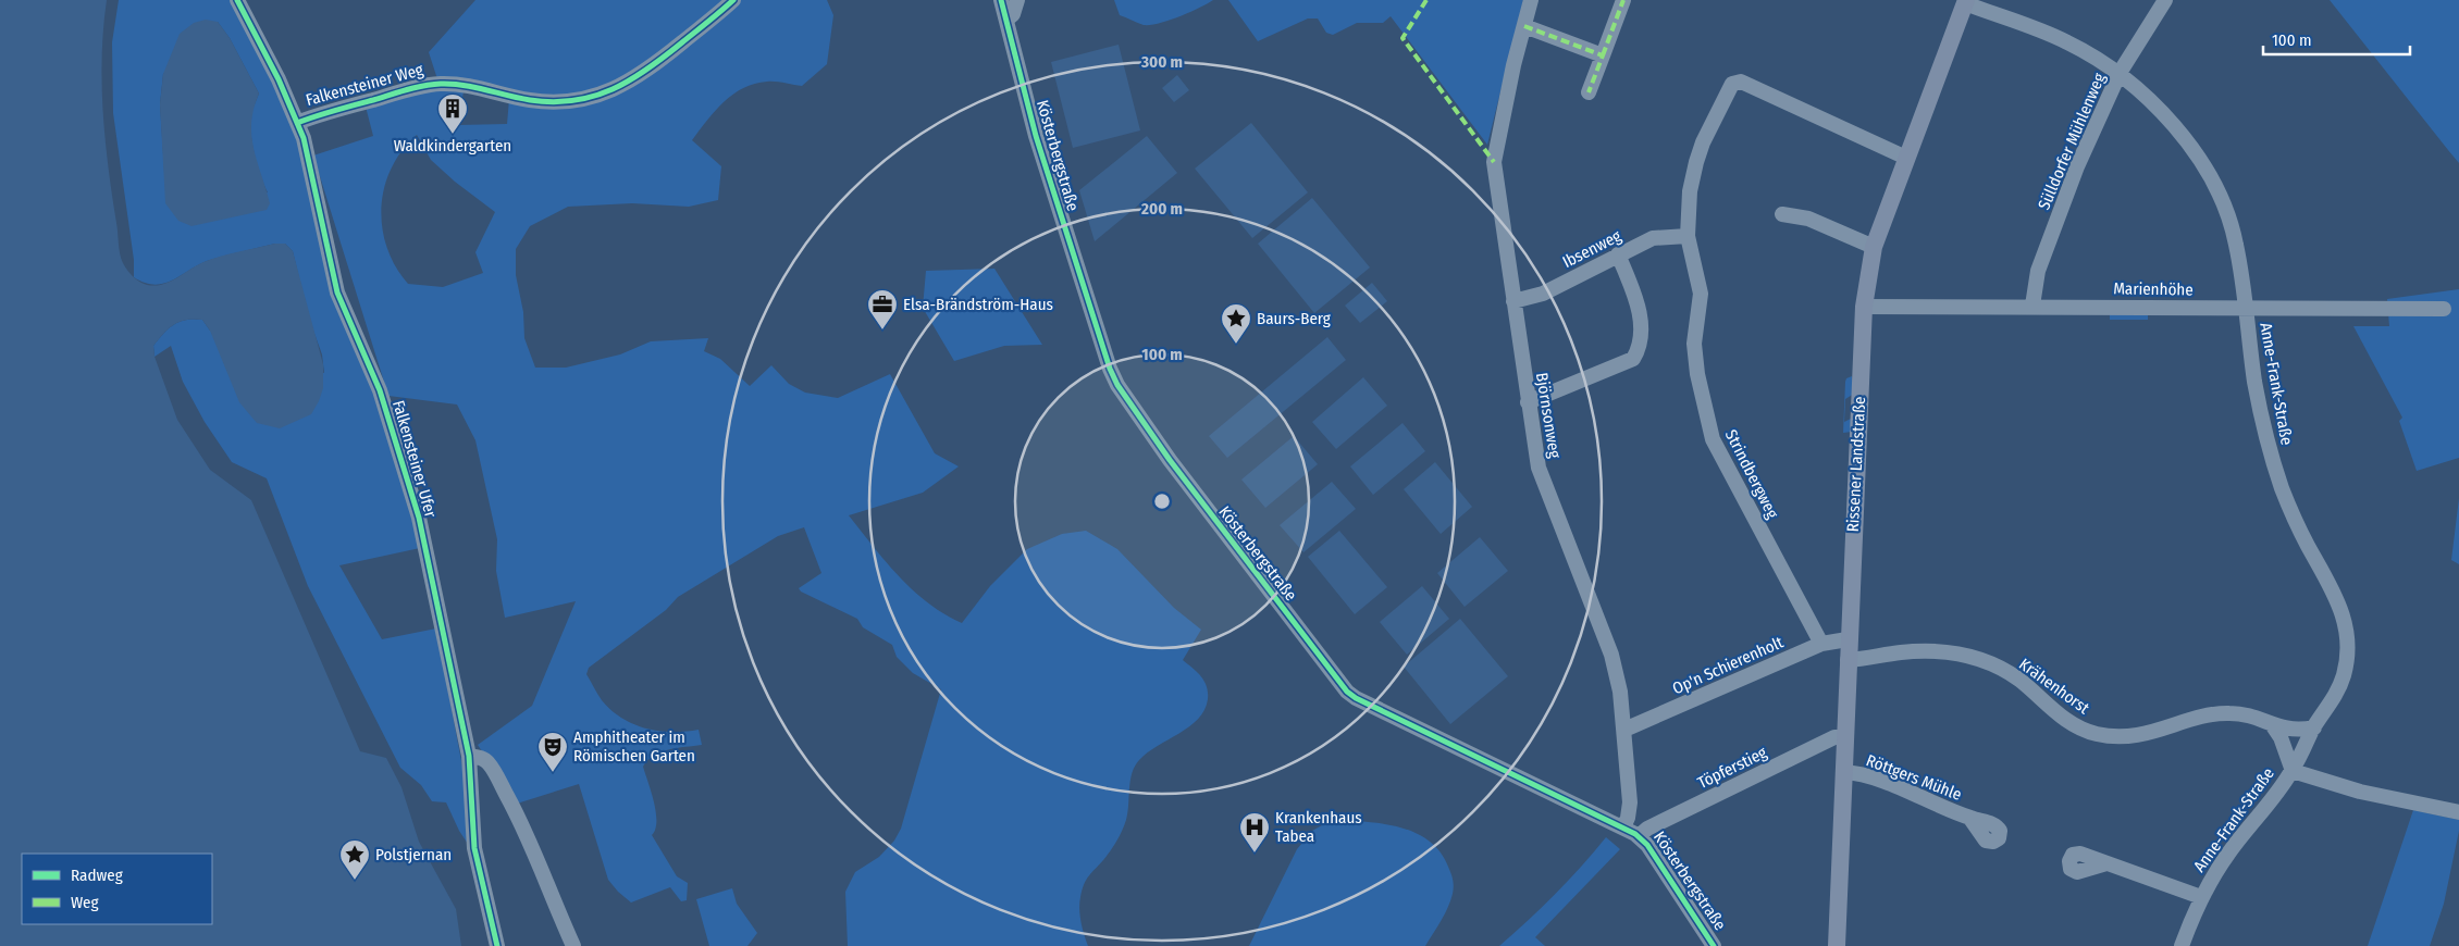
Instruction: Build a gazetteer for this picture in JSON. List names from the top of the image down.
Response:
{
  "streets": {
    "main road": ["Rissener Landstraße"],
    "street": [
      "Falkensteiner Weg",
      "Sülldorfer Mühlenweg",
      "Kösterbergstraße",
      "Ibsenweg",
      "Marienhöhe",
      "Anne-Frank-Straße",
      "Björnsonweg",
      "Falkensteiner Ufer",
      "Strindbergweg",
      "Op'n Schierenholt",
      "Krähenhorst",
      "Töpferstieg",
      "Röttgers Mühle"
    ]
  },
  "crossings": [
    ["Falkensteiner Weg", "Falkensteiner Ufer"],
    ["Sülldorfer Mühlenweg", "Marienhöhe"],
    ["Sülldorfer Mühlenweg", "Anne-Frank-Straße"],
    ["Kösterbergstraße", "Björnsonweg"],
    ["Kösterbergstraße", "Töpferstieg"],
    ["Ibsenweg", "Björnsonweg"],
    ["Ibsenweg", "Strindbergweg"],
    ["Marienhöhe", "Anne-Frank-Straße"],
    ["Marienhöhe", "Rissener Landstraße"],
    ["Anne-Frank-Straße", "Rissener Landstraße"],
    ["Anne-Frank-Straße", "Krähenhorst"],
    ["Björnsonweg", "Op'n Schierenholt"],
    ["Rissener Landstraße", "Strindbergweg"],
    ["Rissener Landstraße", "Op'n Schierenholt"],
    ["Rissener Landstraße", "Krähenhorst"],
    ["Rissener Landstraße", "Töpferstieg"],
    ["Rissener Landstraße", "Röttgers Mühle"],
    ["Strindbergweg", "Op'n Schierenholt"]
  ],
  "places": {
    "building": ["Waldkindergarten"],
    "office": ["Elsa-Brändström-Haus"],
    "place": ["Baurs-Berg", "Polstjernan"],
    "theatre": ["Amphitheater im Römischen Garten"],
    "hospital": ["Krankenhaus Tabea"]
  },
  "legend": ["Radweg", "Weg"],
  "scale_bar": "100 m",
  "rings": ["300 m", "200 m", "100 m"]
}
